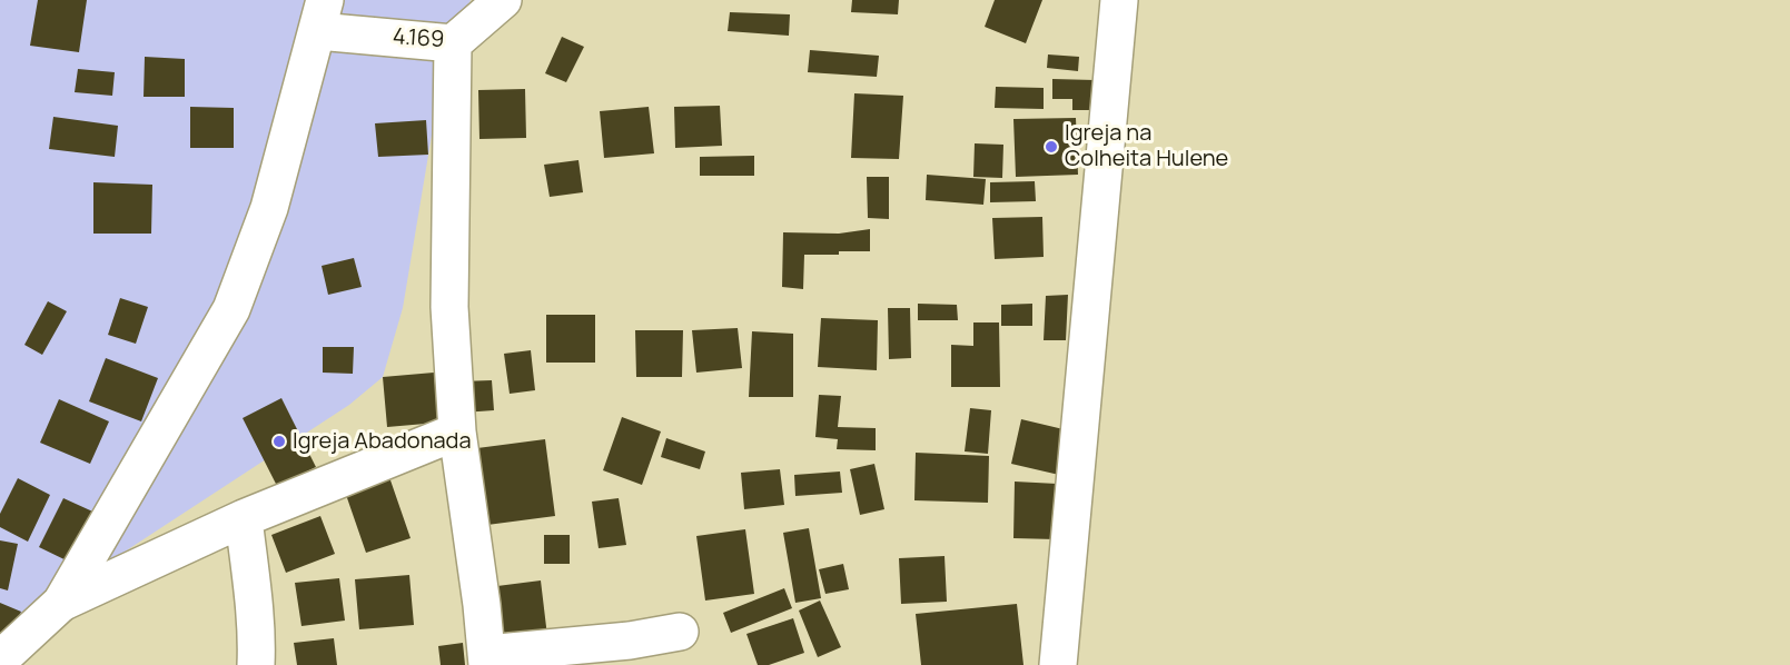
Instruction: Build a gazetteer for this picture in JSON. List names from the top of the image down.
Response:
{
  "streets": {
    "street": ["4.169"]
  },
  "places": ["Igreja na Colheita Hulene", "Igreja Abadonada"]
}
